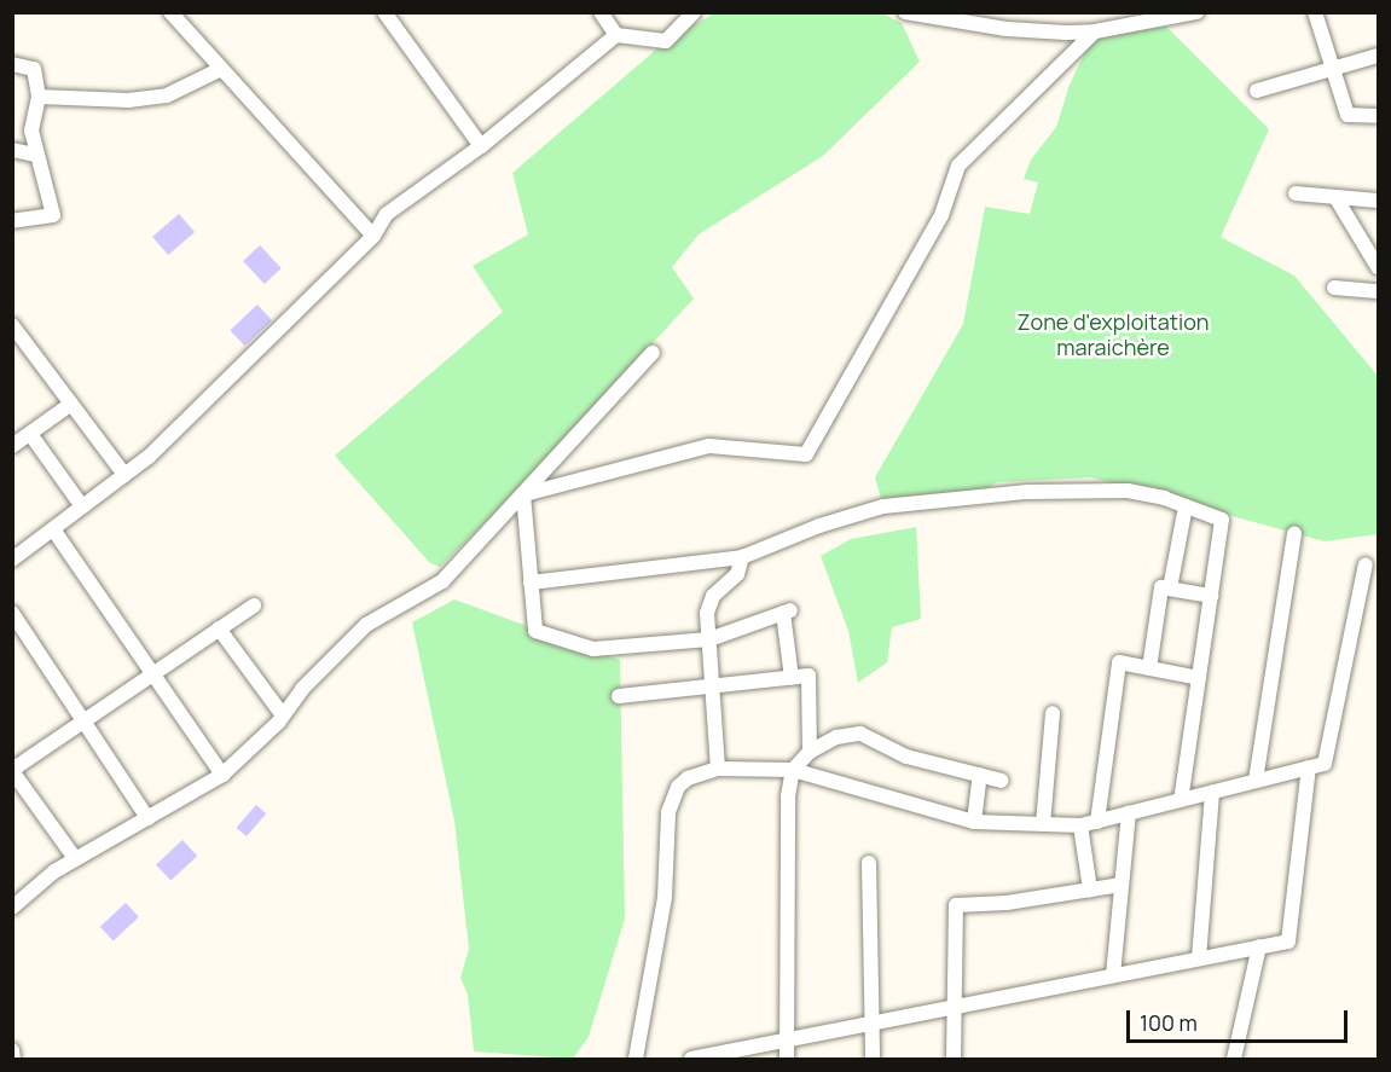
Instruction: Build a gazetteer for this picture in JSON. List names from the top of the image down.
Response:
{
  "parks": ["Zone d'exploitation maraichère"],
  "scale_bar": "100 m"
}
